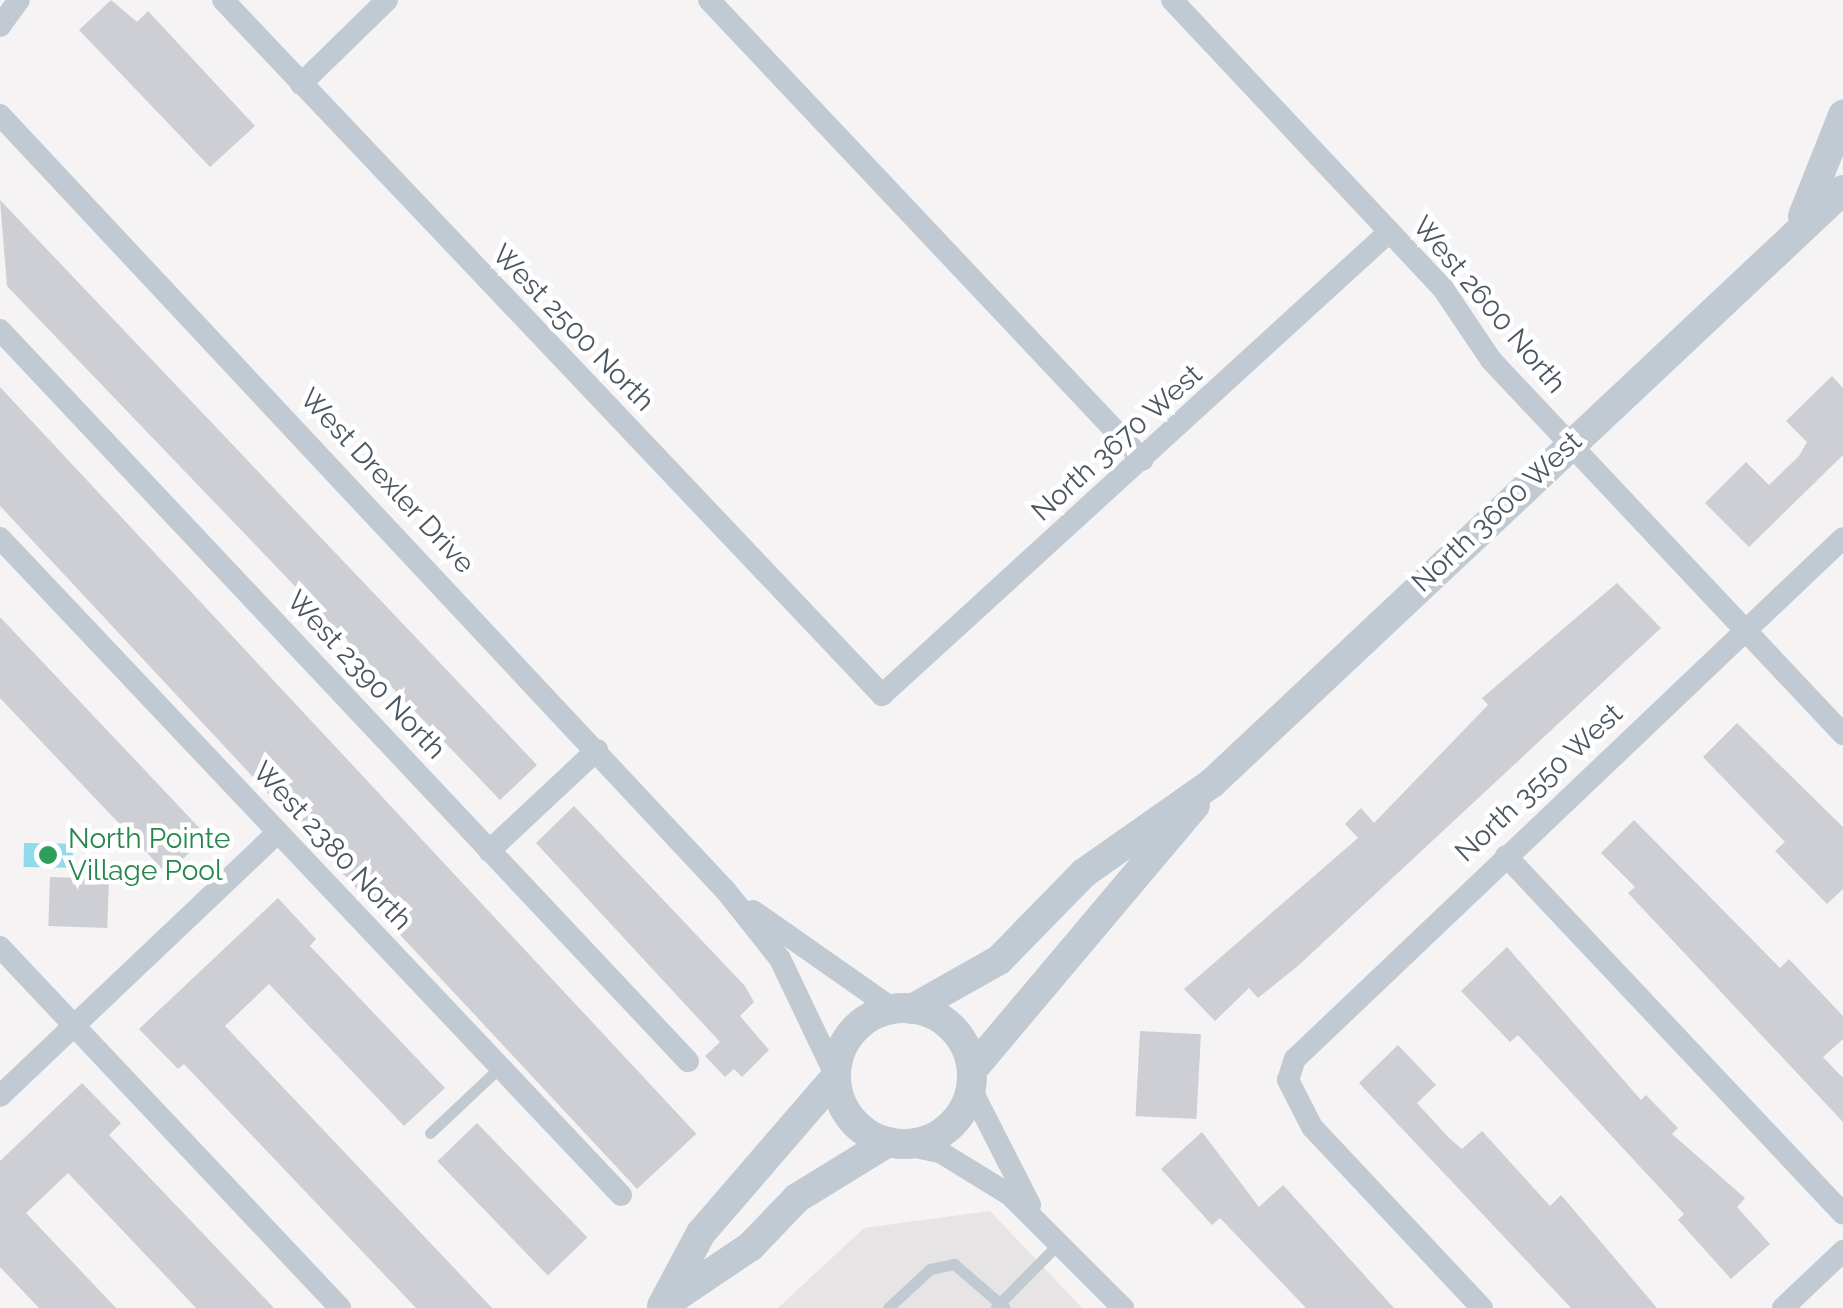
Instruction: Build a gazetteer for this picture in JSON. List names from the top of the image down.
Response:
{
  "streets": {
    "street": [
      "West 2600 North",
      "West 2500 North",
      "North 3670 West",
      "West Drexler Drive",
      "North 3600 West",
      "West 2390 North",
      "North 3550 West",
      "West 2380 North"
    ]
  },
  "crossings": [
    ["West 2600 North", "North 3670 West"],
    ["West 2600 North", "North 3600 West"],
    ["West 2600 North", "North 3550 West"],
    ["West 2500 North", "North 3670 West"],
    ["West Drexler Drive", "North 3600 West"]
  ],
  "places": ["North Pointe Village Pool"]
}
